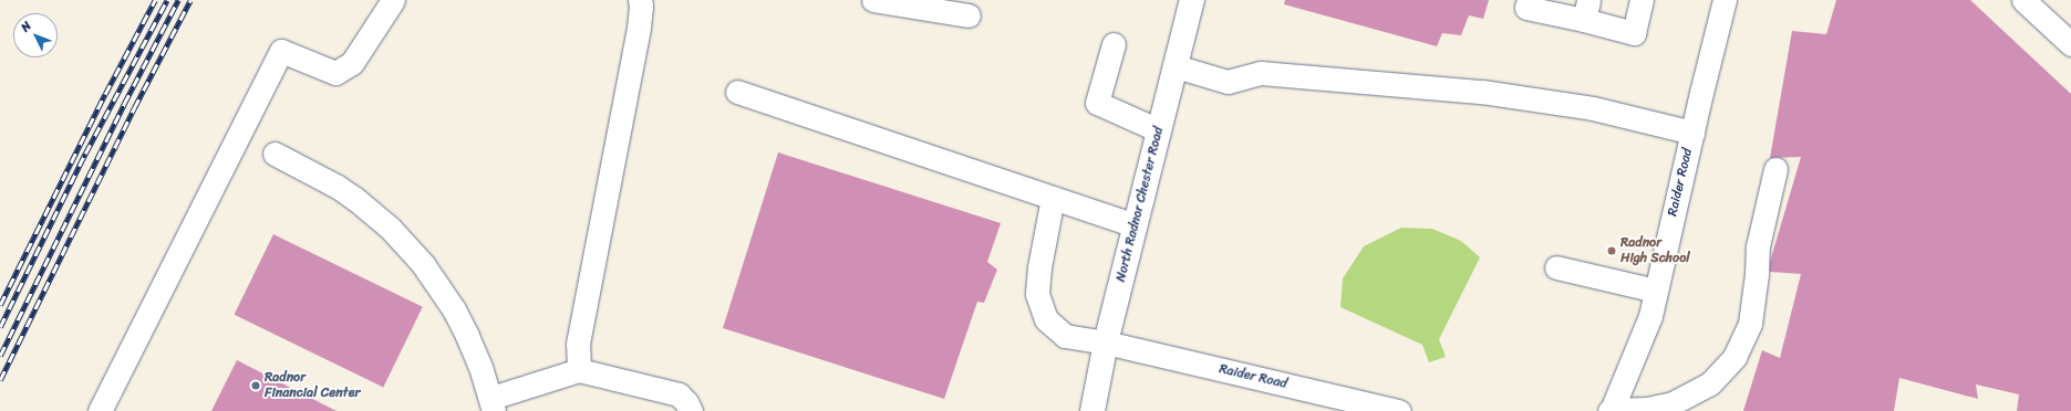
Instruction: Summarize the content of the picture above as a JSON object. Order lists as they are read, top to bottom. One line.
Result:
{"streets":{"main road":["North Radnor Chester Road"],"lane":["Raider Road"]},"crossings":[["Raider Road","North Radnor Chester Road"]],"places":["Radnor High School","Radnor Financial Center"],"north":"top left"}
